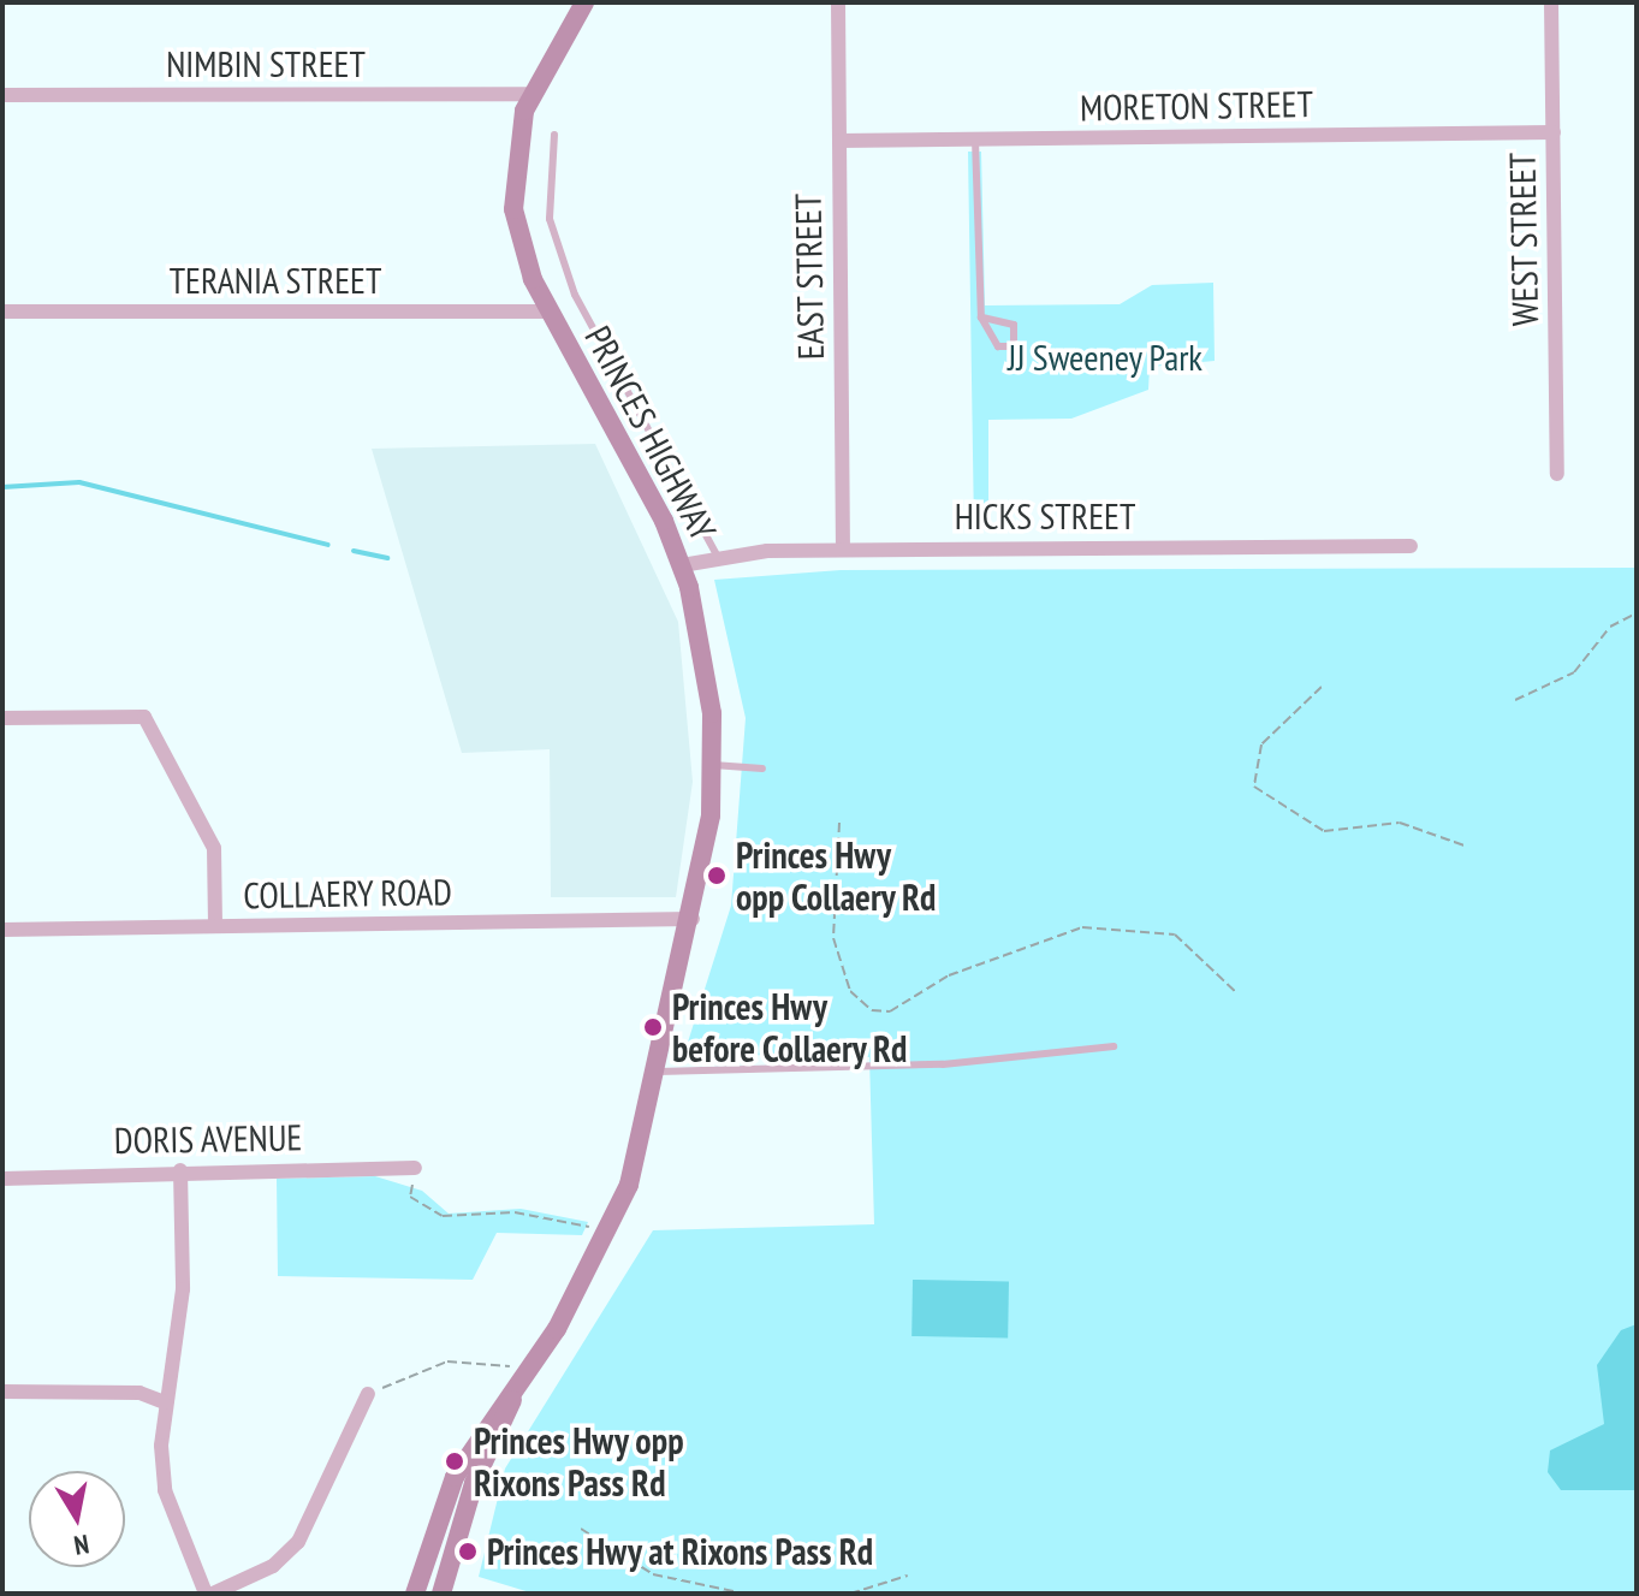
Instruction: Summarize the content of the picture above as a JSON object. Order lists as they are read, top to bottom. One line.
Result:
{"streets":{"main road":["PRINCES HIGHWAY"],"street":["NIMBIN STREET","MORETON STREET","WEST STREET","EAST STREET","TERANIA STREET","HICKS STREET","COLLAERY ROAD","DORIS AVENUE"]},"crossings":[["NIMBIN STREET","PRINCES HIGHWAY"],["MORETON STREET","WEST STREET"],["MORETON STREET","EAST STREET"],["EAST STREET","HICKS STREET"],["TERANIA STREET","PRINCES HIGHWAY"],["PRINCES HIGHWAY","HICKS STREET"],["PRINCES HIGHWAY","COLLAERY ROAD"]],"parks":["JJ Sweeney Park"],"places":["Princes Hwy opp Collaery Rd","Princes Hwy before Collaery Rd","Princes Hwy opp Rixons Pass Rd","Princes Hwy at Rixons Pass Rd"],"north":"bottom"}
